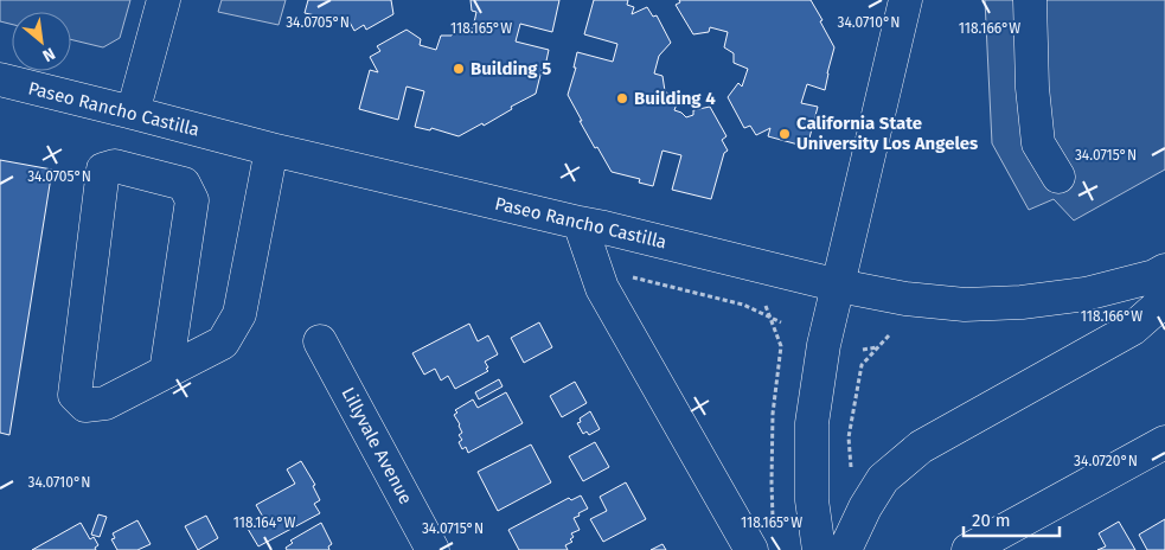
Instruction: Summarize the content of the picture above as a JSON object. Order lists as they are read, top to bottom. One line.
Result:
{"streets":{"street":["Paseo Rancho Castilla","Lillyvale Avenue"]},"places":["Building 5","Building 4","California State University Los Angeles"],"scale_bar":"20 m","north":"bottom right","coordinates":["34.0705°N","34.0710°N","118.165°W","118.166°W","34.0715°N","34.0720°N","118.164°W"]}
